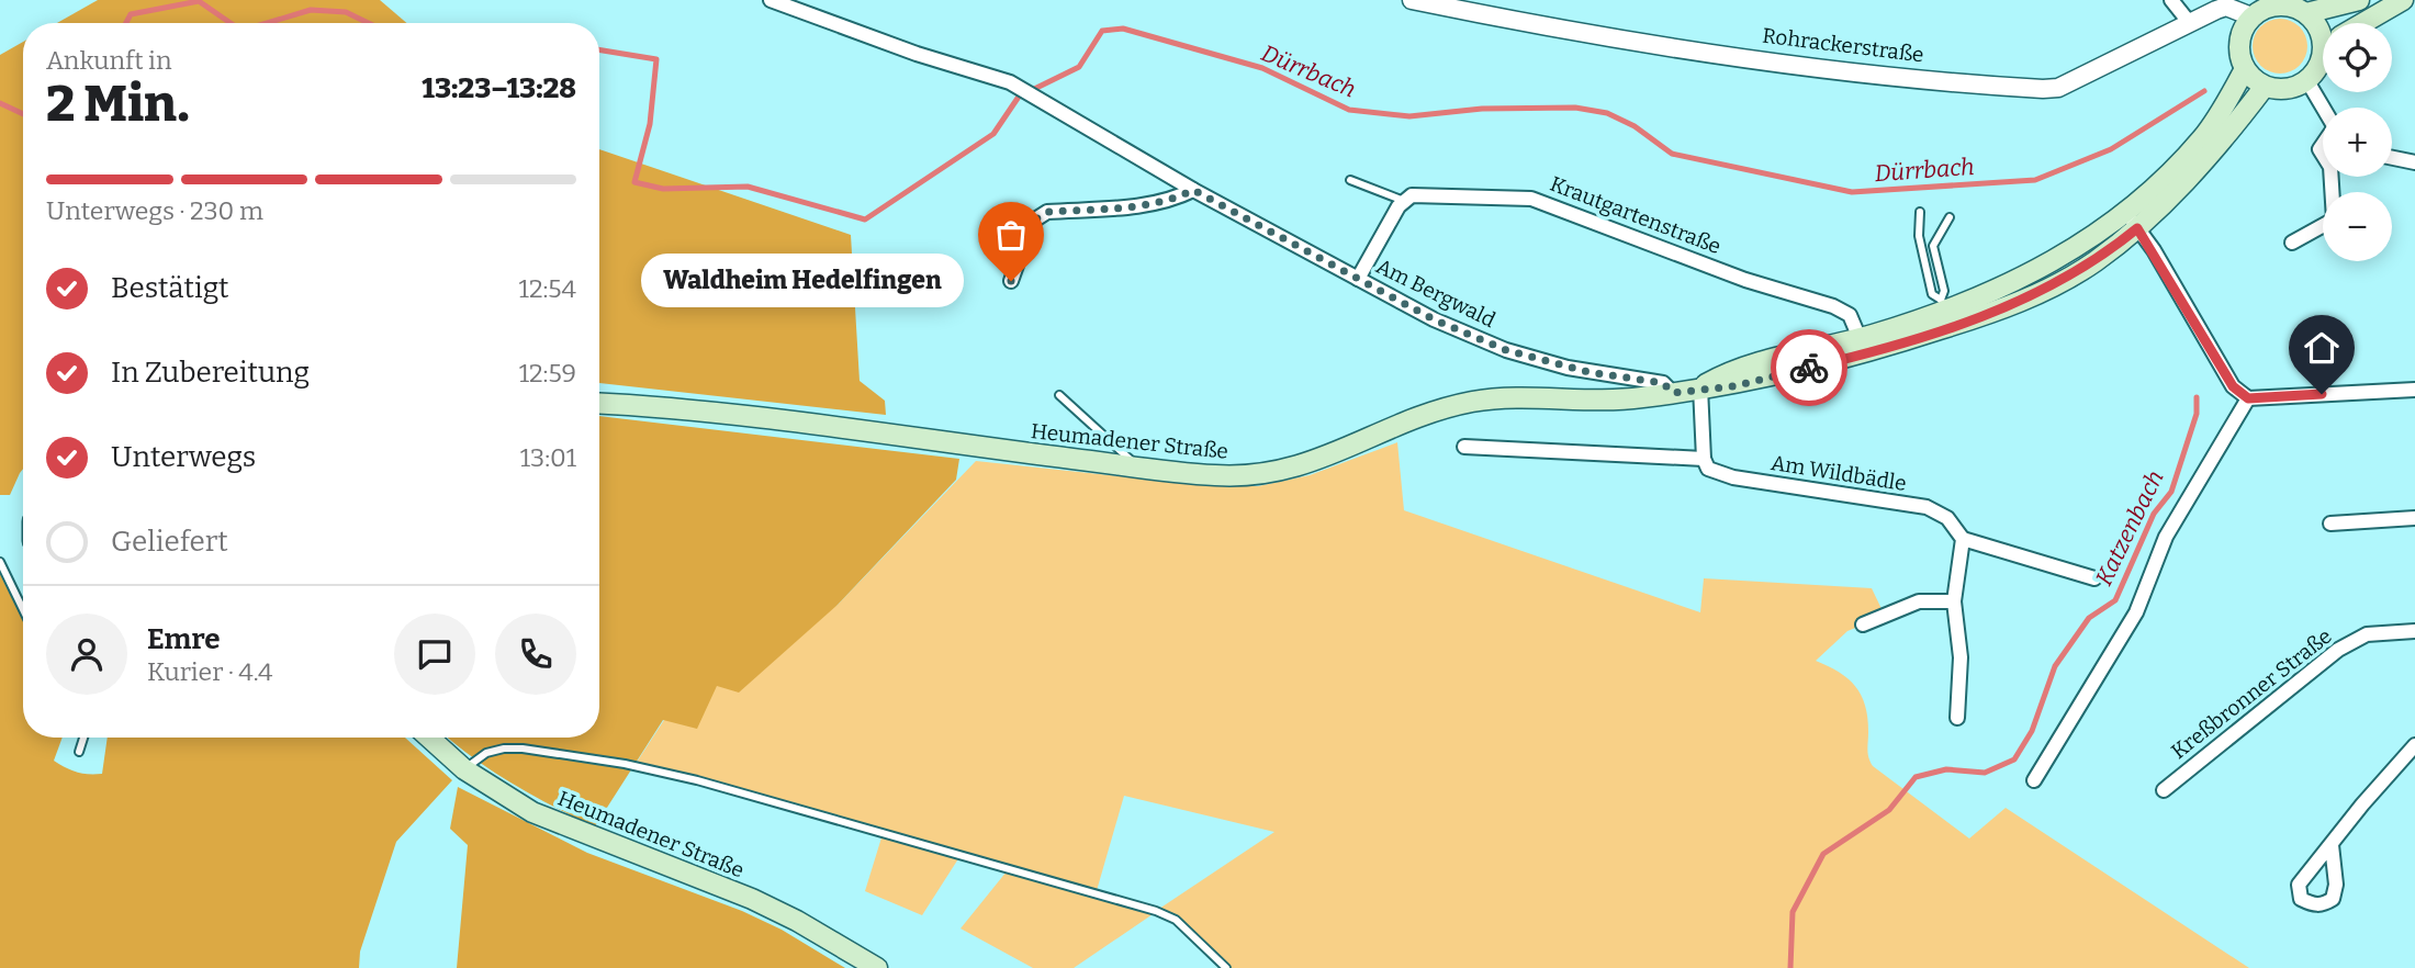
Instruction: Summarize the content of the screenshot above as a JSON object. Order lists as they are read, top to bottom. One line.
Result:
{"streets":{"main road":["Heumadener Straße"],"street":["Rohrackerstraße","Krautgartenstraße","Am Bergwald","Am Wildbädle","Kreßbronner Straße"]},"crossings":[["Krautgartenstraße","Heumadener Straße"],["Am Bergwald","Heumadener Straße"]],"water":["Dürrbach","Katzenbach"],"places":["Waldheim Hedelfingen"],"page":{"map_buttons":["+","−"],"heading":["2 Min.","Ankunft in","13:23–13:28"],"panel":["Emre","Kurier · 4.4"],"bar":"Unterwegs · 230 m","list":[["Bestätigt","12:54"],["In Zubereitung","12:59"],["Unterwegs","13:01"],"Geliefert"],"bubble":"Waldheim Hedelfingen"}}
